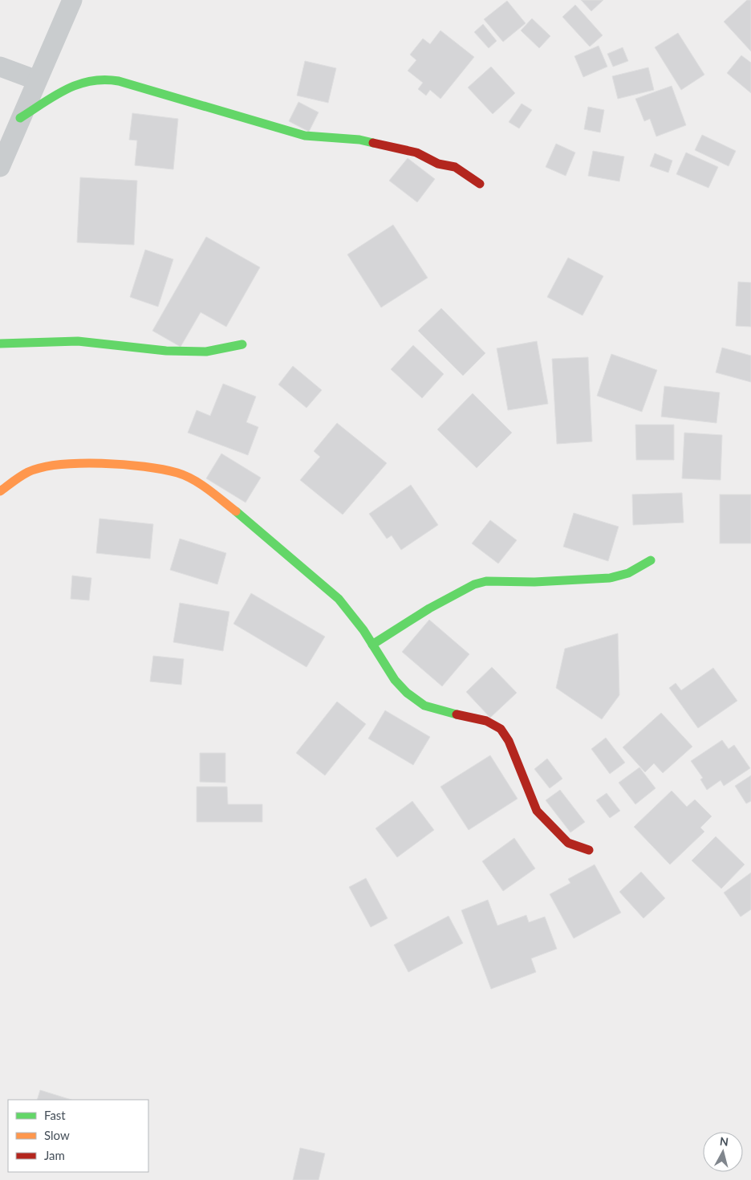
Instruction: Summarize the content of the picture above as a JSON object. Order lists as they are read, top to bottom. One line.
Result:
{"legend":["Fast","Slow","Jam"],"north":"top"}
